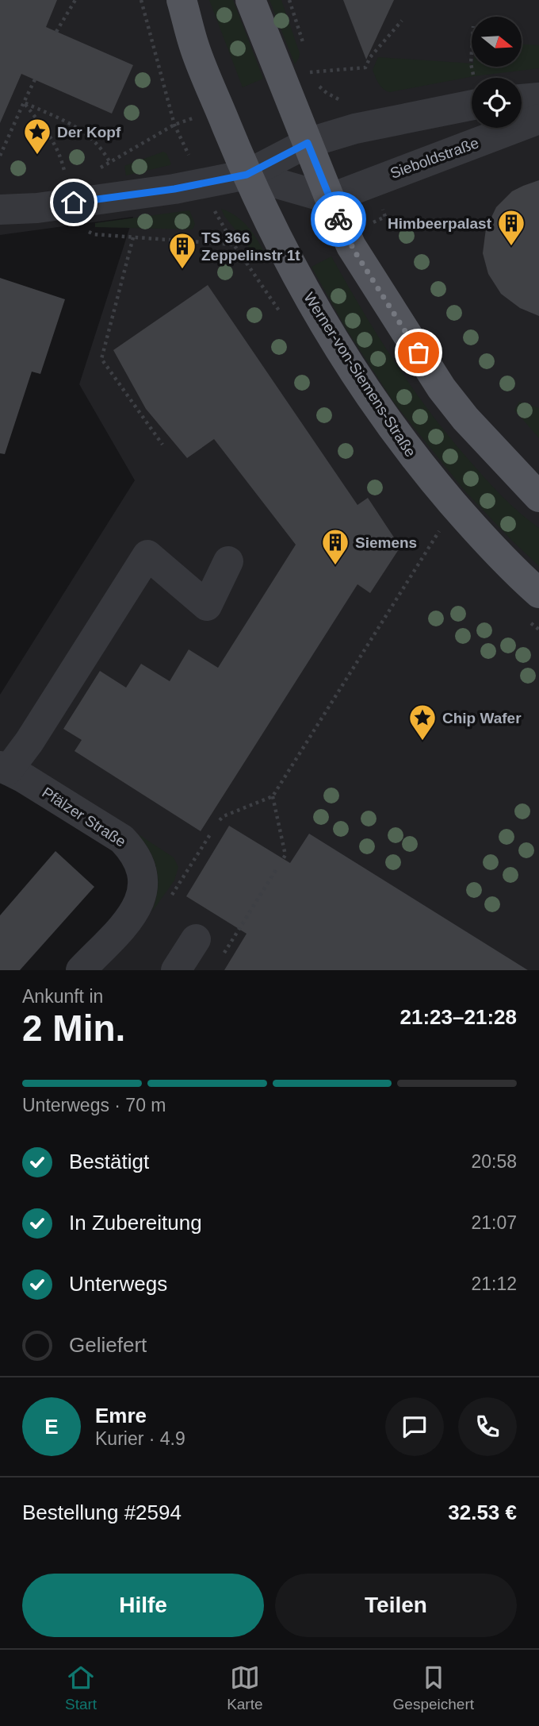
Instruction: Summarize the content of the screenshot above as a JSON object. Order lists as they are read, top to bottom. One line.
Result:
{"streets":{"main road":["Werner-von-Siemens-Straße"],"street":["Sieboldstraße","Pfälzer Straße"]},"places":{"place":["Der Kopf","Chip Wafer"],"building":["Himbeerpalast","TS 366 Zeppelinstr 1t","Siemens"]},"north":"right","page":{"heading":["2 Min.","Ankunft in","21:23–21:28"],"panel":["Emre","Kurier · 4.9","Bestellung #2594","32.53 €"],"bar":"Unterwegs · 70 m","list":[["Bestätigt","20:58"],["In Zubereitung","21:07"],["Unterwegs","21:12"],"Geliefert"],"round":"E","buttons":["Hilfe","Teilen"],"tabs":["Start","Karte","Gespeichert"]}}
